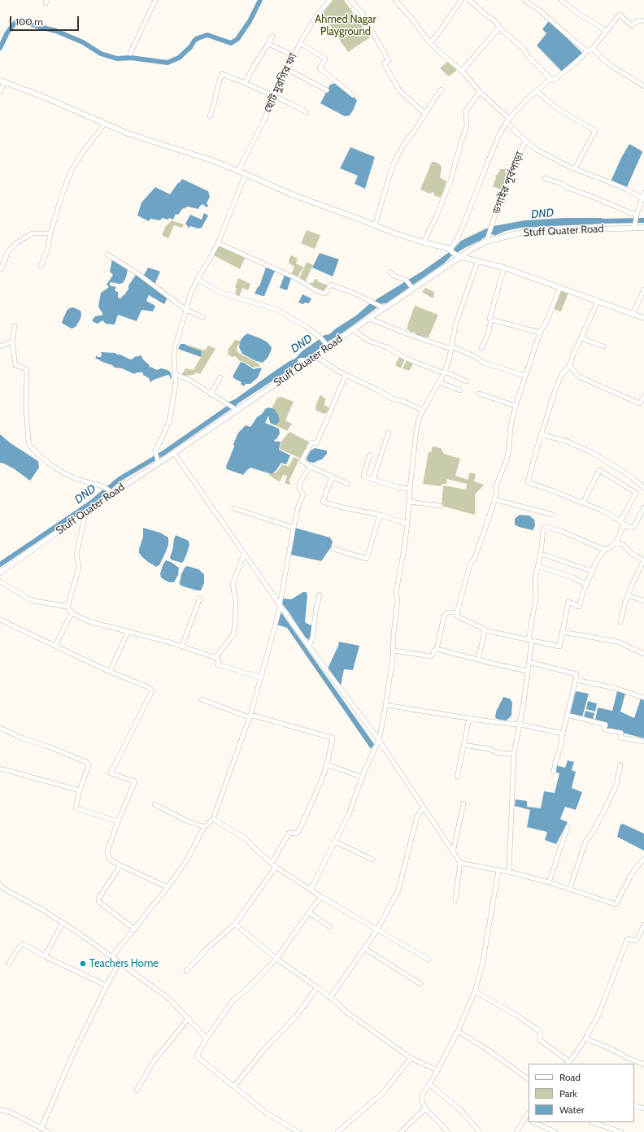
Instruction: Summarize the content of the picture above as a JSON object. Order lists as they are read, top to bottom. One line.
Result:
{"streets":{"street":["ছোট মুরগির ফা","ডগাইর পূর্বপাড়া","Stuff Quater Road"]},"crossings":[["ডগাইর পূর্বপাড়া","Stuff Quater Road"]],"water":["DND"],"parks":["Ahmed Nagar Playground"],"places":["Teachers Home"],"legend":["Road","Park","Water"],"scale_bar":"100 m"}
